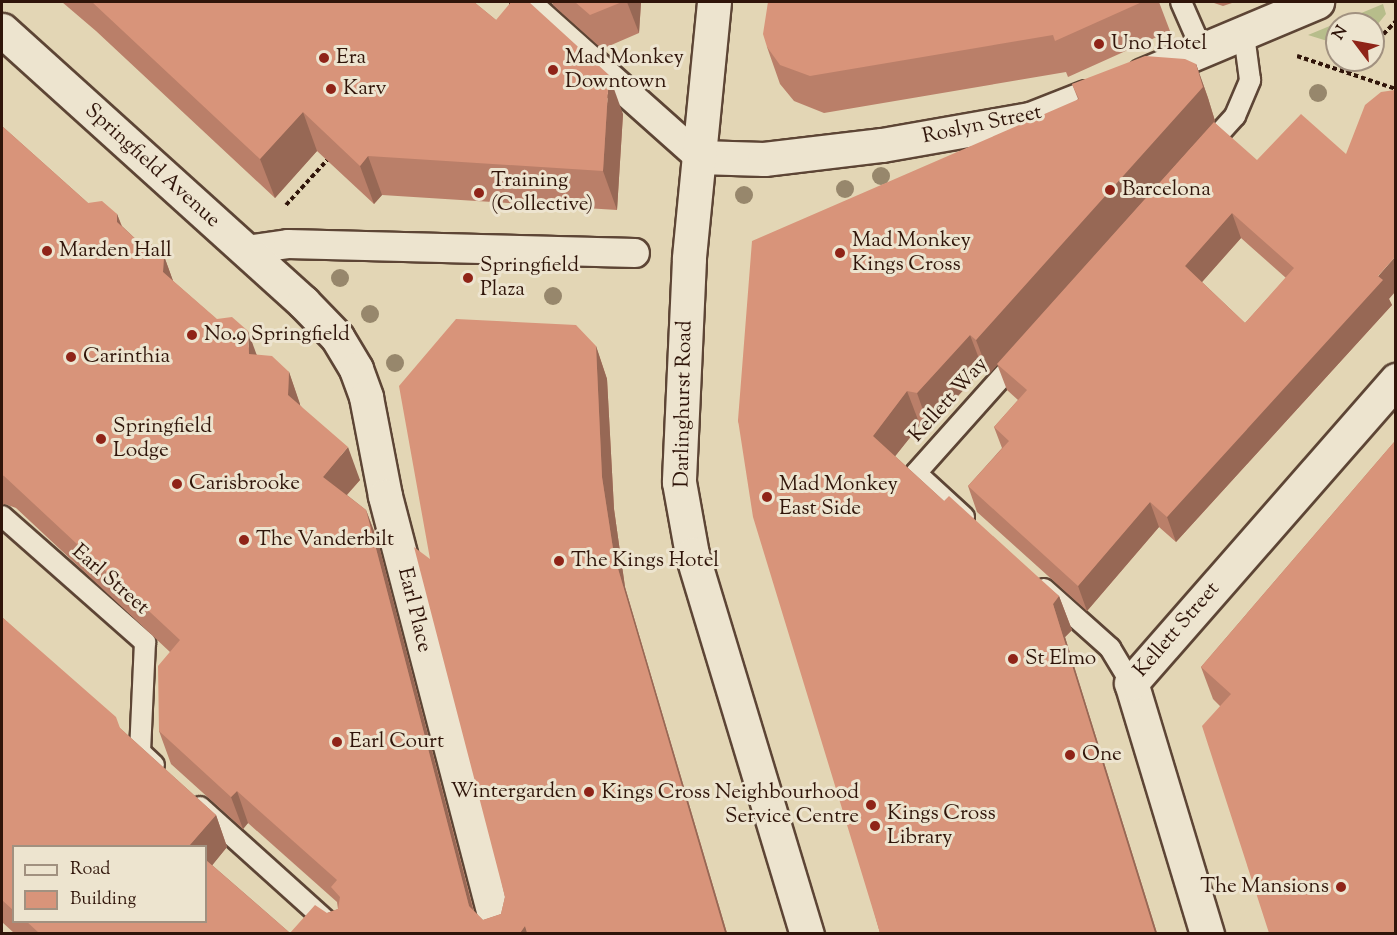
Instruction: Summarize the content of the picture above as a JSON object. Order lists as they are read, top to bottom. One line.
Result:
{"streets":{"street":["Roslyn Street","Springfield Avenue","Darlinghurst Road","Earl Place","Kellett Street"],"lane":["Kellett Way","Earl Street"]},"crossings":[["Roslyn Street","Darlinghurst Road"],["Springfield Avenue","Earl Place"]],"places":["Uno Hotel","Era","Mad Monkey Downtown","Karv","Barcelona","Training (Collective)","Marden Hall","Mad Monkey Kings Cross","Springfield Plaza","No.9 Springfield","Carinthia","Springfield Lodge","Carisbrooke","Mad Monkey East Side","The Vanderbilt","The Kings Hotel","St Elmo","Earl Court","One","Wintergarden","Kings Cross Neighbourhood Service Centre","Kings Cross Library","The Mansions"],"legend":["Road","Building"],"north":"top left"}
